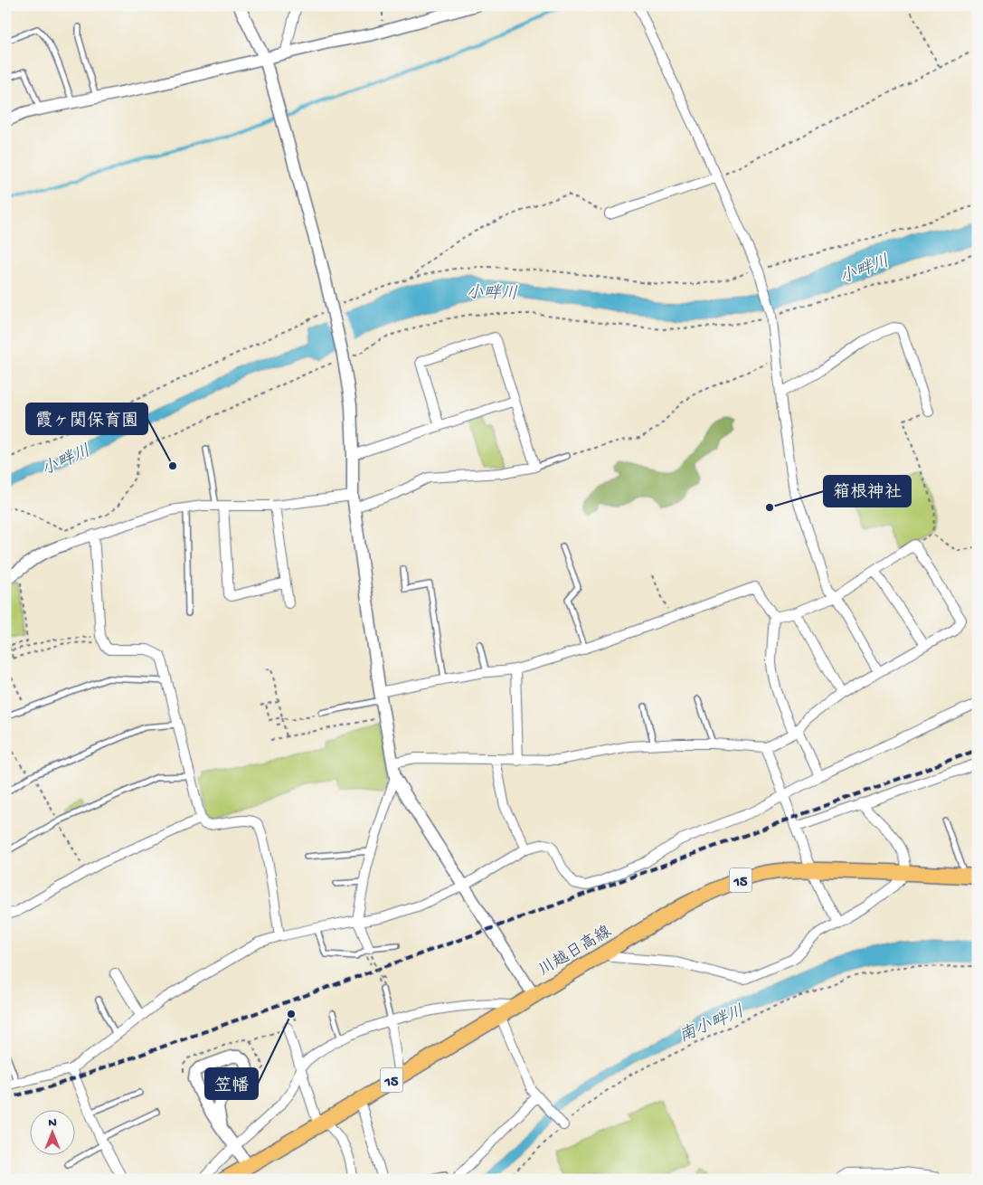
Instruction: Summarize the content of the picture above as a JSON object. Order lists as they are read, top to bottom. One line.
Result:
{"streets":{"main road":["15","川越日高線"]},"water":["小畔川","南小畔川"],"places":["霞ヶ関保育園","箱根神社","笠幡"],"north":"top"}
